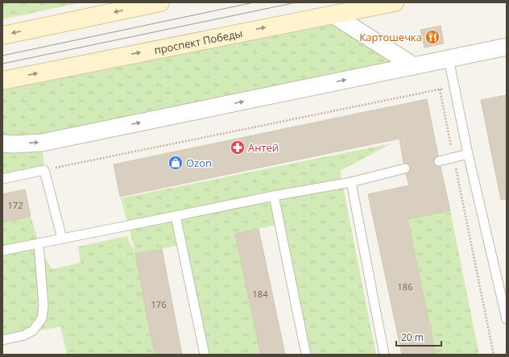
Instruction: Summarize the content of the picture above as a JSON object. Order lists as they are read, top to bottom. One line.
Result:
{"streets":{"main road":["проспект Победы"]},"places":{"restaurant":["Картошечка"],"pharmacy":["Антей"],"shop":["Ozon"]},"house_numbers":["172","186","184","176"],"scale_bar":"20 m"}
